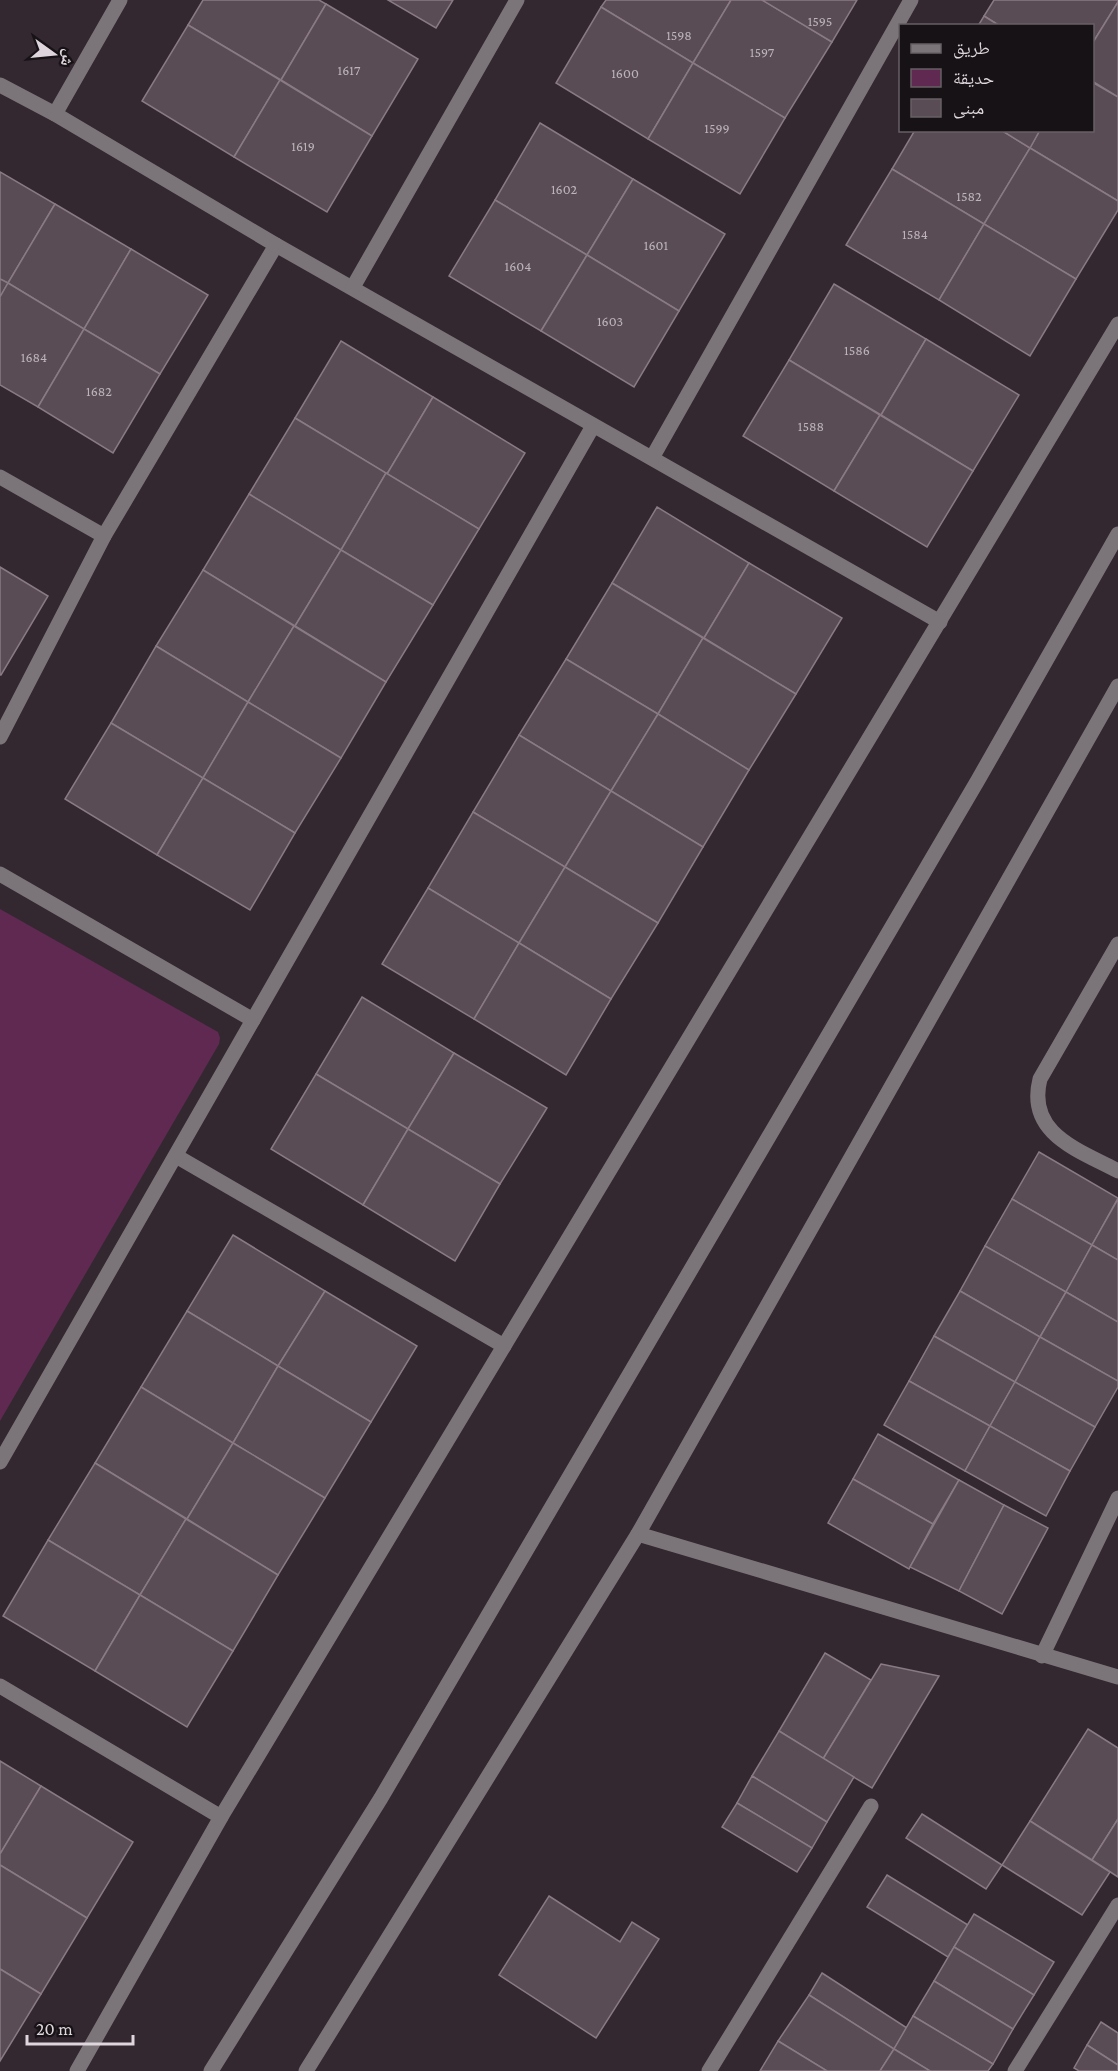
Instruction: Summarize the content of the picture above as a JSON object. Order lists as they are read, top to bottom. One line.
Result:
{"house_numbers":["1595","1598","1597","1617","1600","1599","1619","1602","1582","1584","1601","1604","1603","1586","1684","1682","1588"],"legend":["طريق","حديقة","مبنى"],"scale_bar":"20 m","north":"right"}
